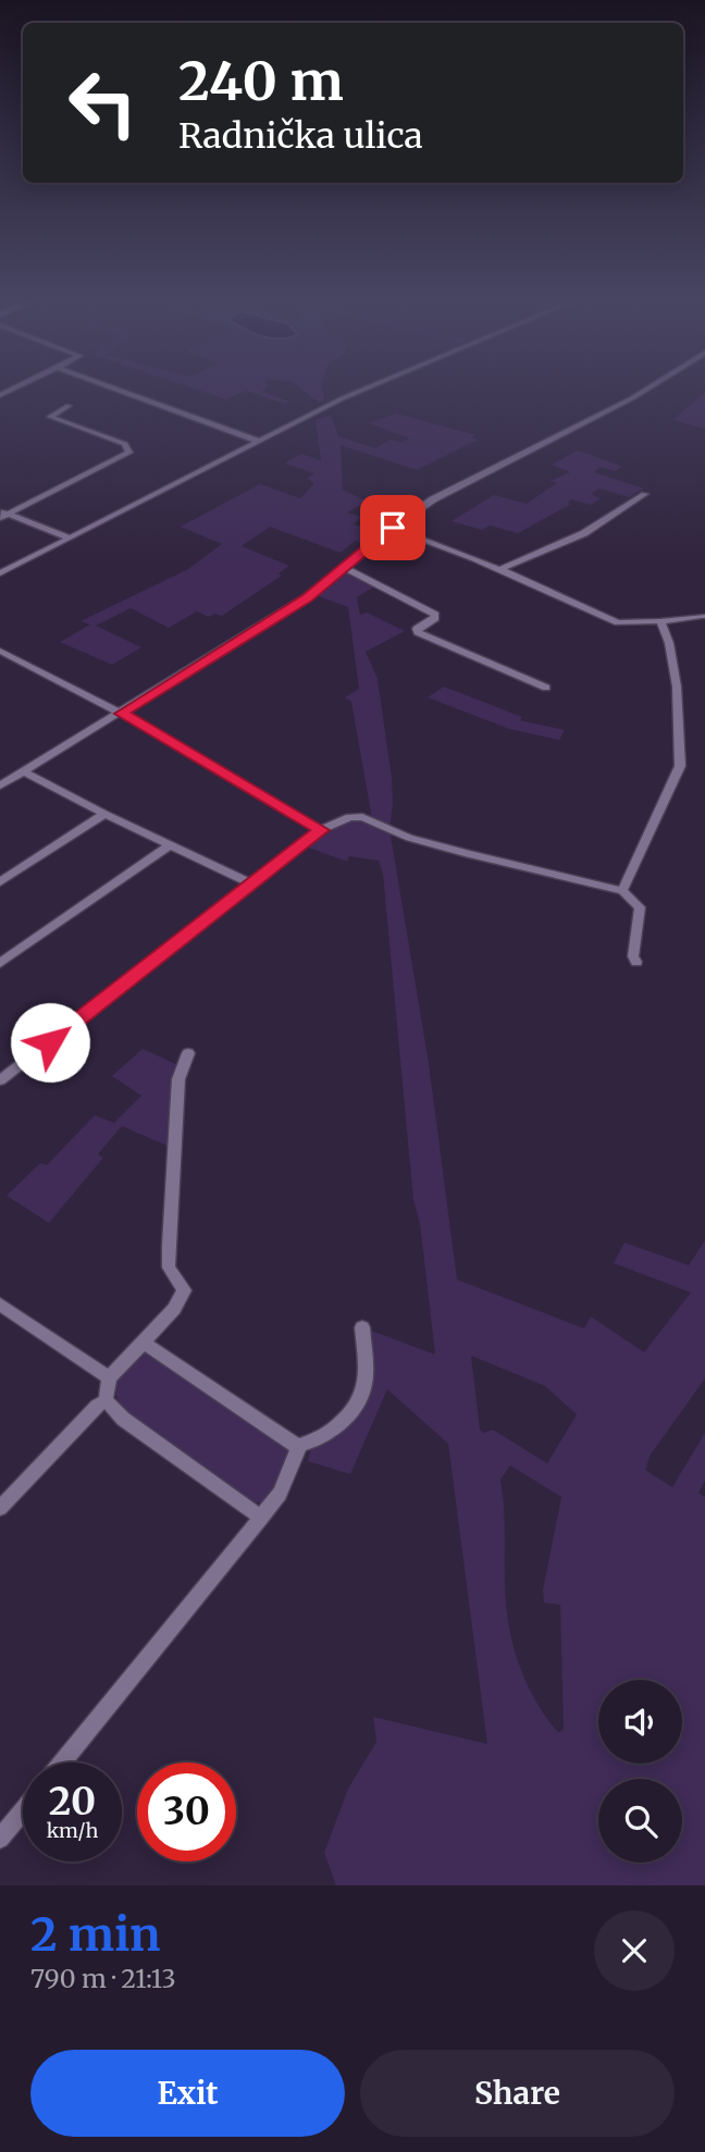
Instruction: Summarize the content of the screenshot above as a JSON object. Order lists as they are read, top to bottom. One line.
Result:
{"page":{"turn":["240 m","Radnička ulica"],"speed":"20 km/h","limit":"30","heading":["2 min","790 m · 21:13"],"buttons":["Exit","Share"]}}
